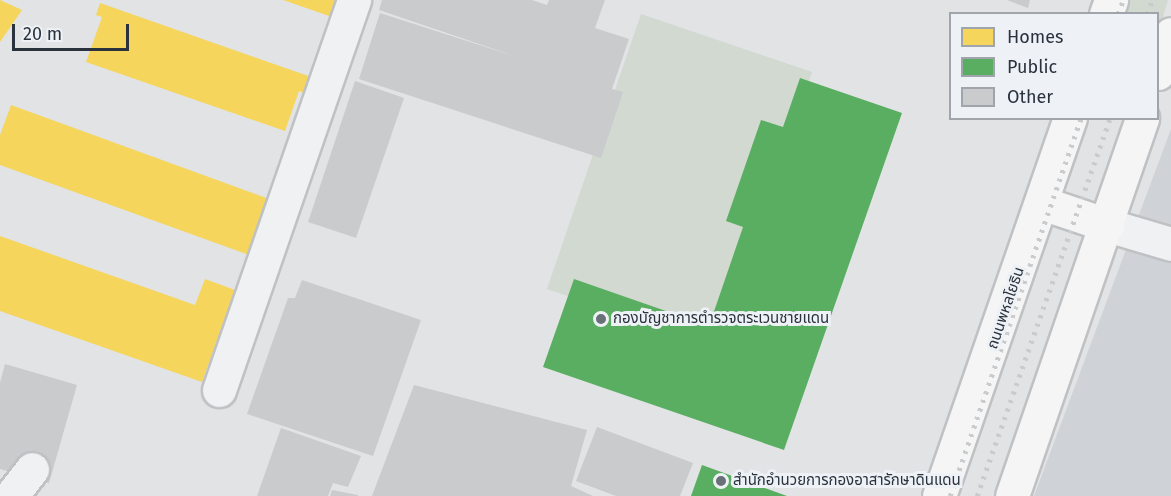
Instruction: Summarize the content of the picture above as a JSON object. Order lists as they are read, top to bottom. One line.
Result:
{"streets":{"main road":["ถนนพหลโยธิน"]},"places":["กองบัญชาการตำรวจตระเวนชายแดน","สำนักอำนวยการกองอาสารักษาดินแดน"],"legend":["Homes","Public","Other"],"scale_bar":"20 m"}
